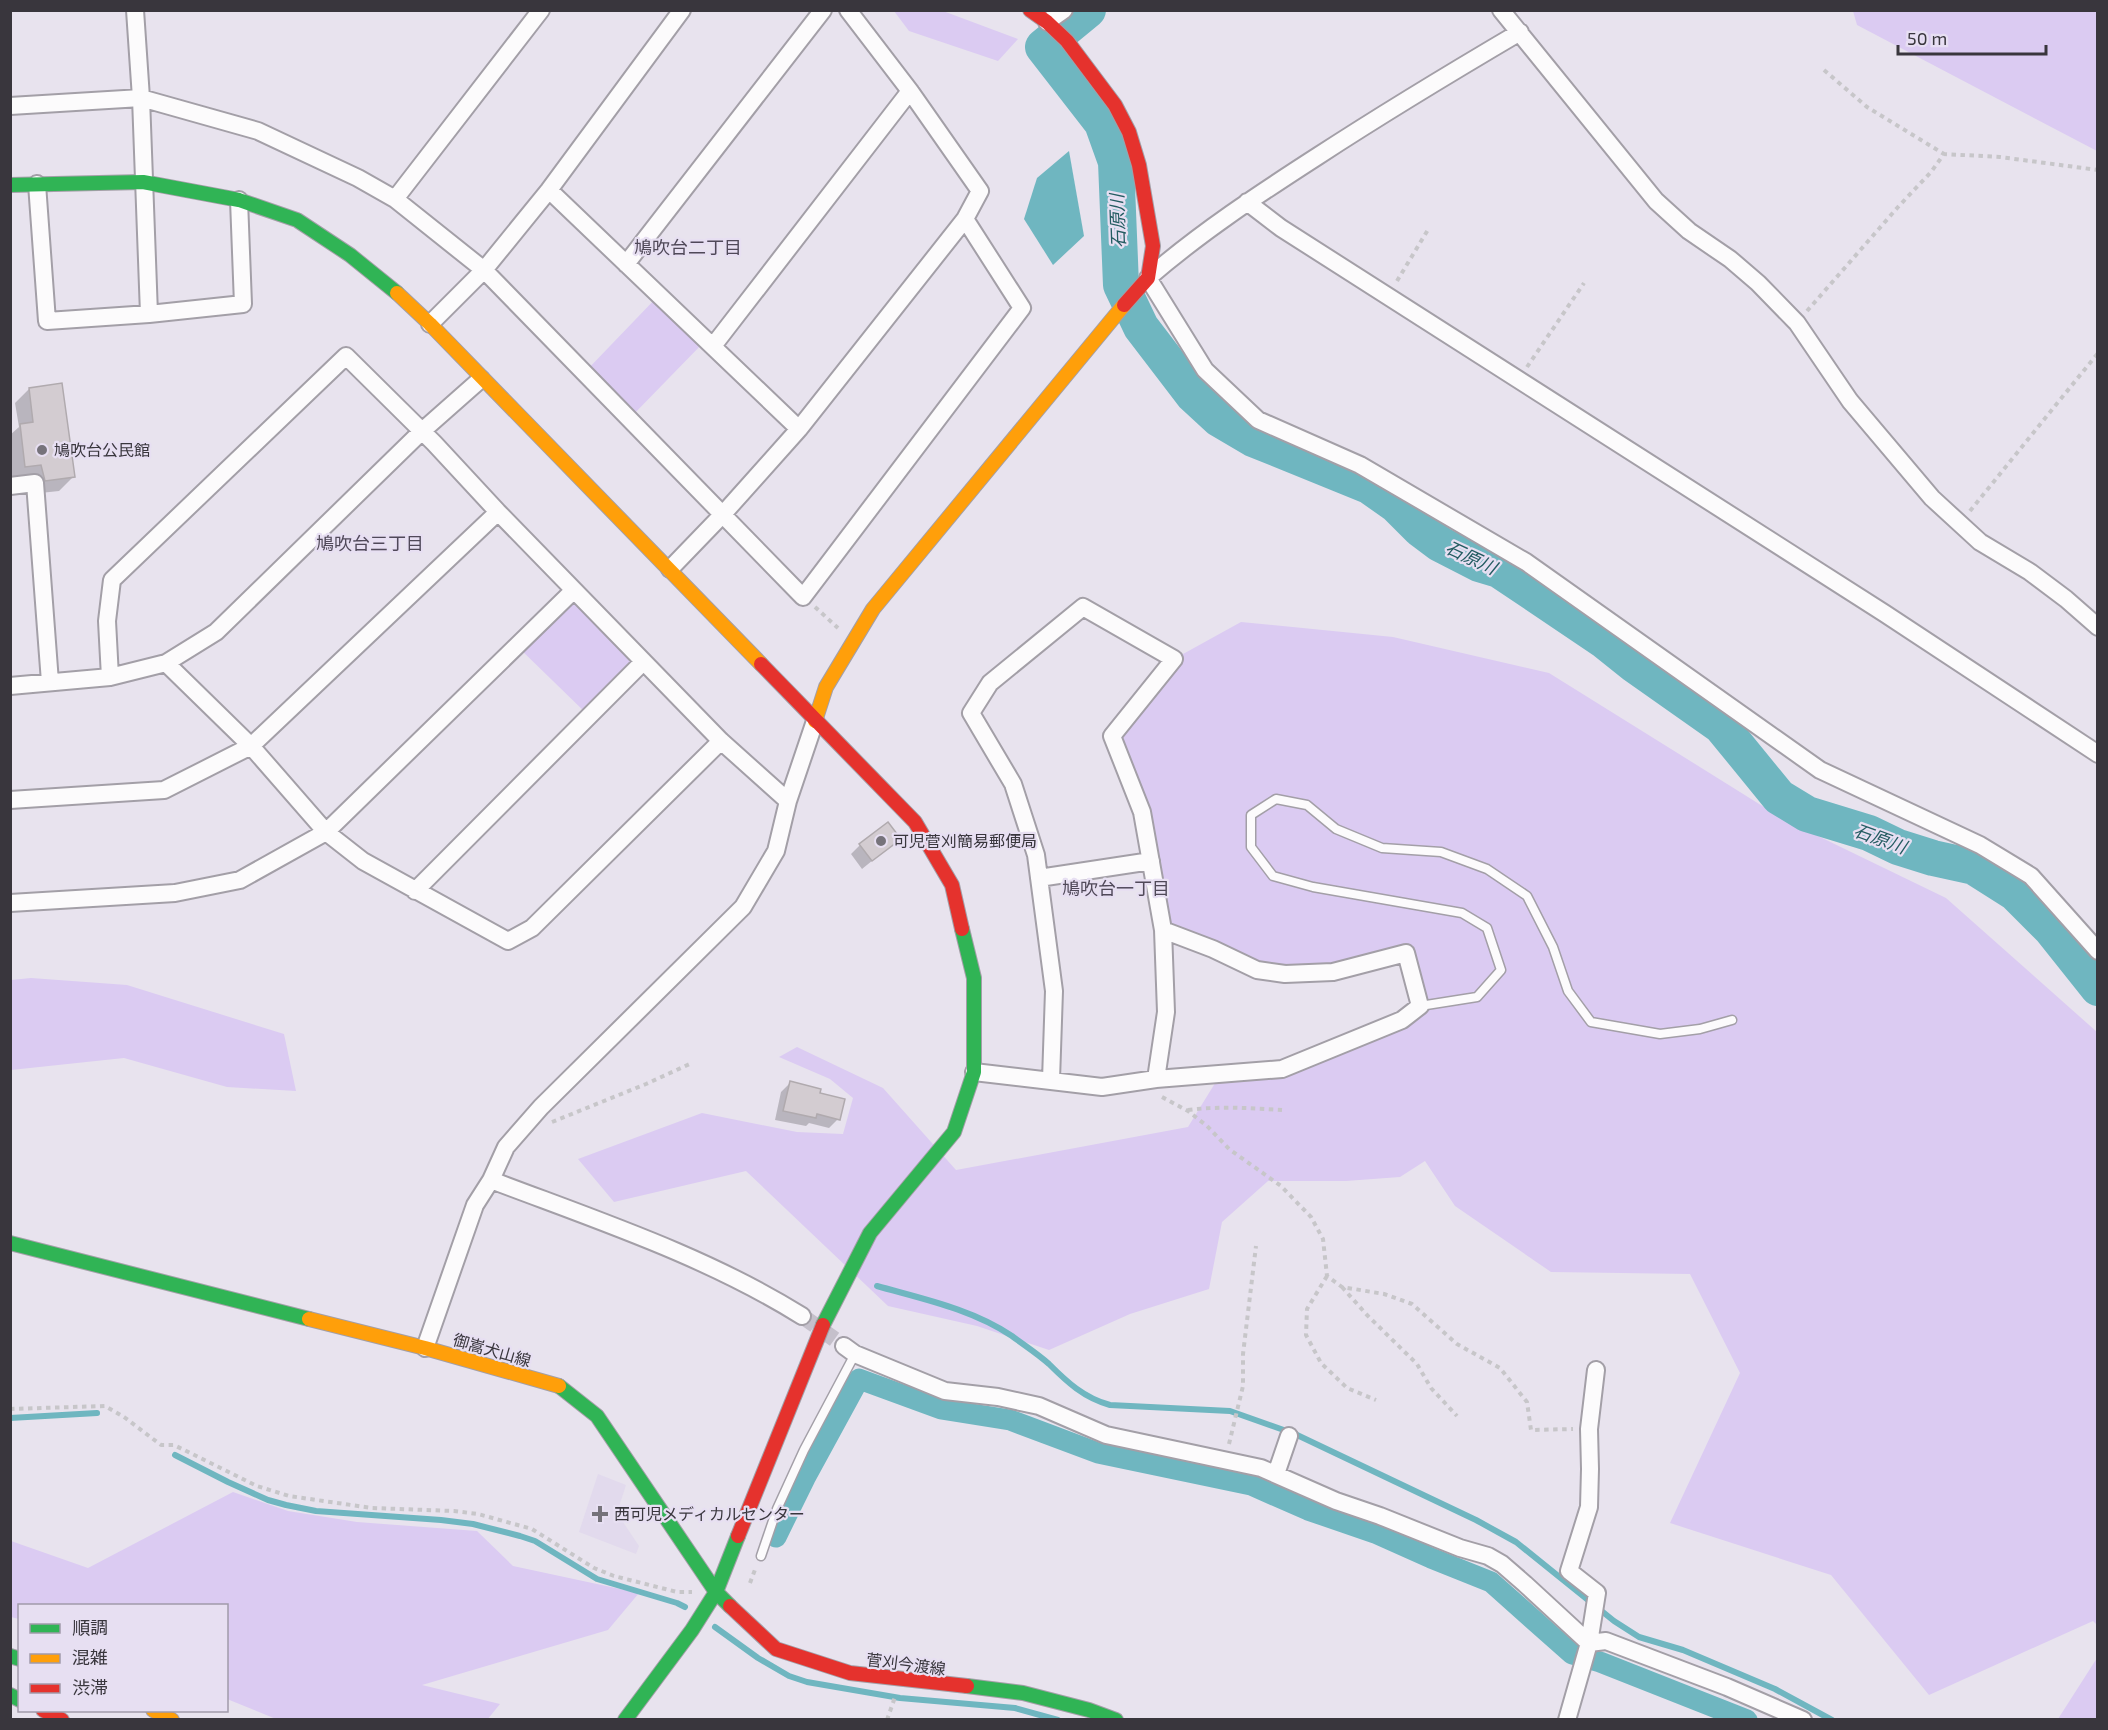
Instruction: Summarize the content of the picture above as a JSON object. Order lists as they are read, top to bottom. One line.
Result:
{"streets":{"main road":["御嵩犬山線","菅刈今渡線"]},"crossings":[["御嵩犬山線","菅刈今渡線"]],"districts":["鳩吹台二丁目","鳩吹台三丁目","鳩吹台一丁目"],"water":["石原川"],"places":{"other":["鳩吹台公民館","可児菅刈簡易郵便局"],"health":["西可児メディカルセンター"]},"legend":["順調","混雑","渋滞"],"scale_bar":"50 m"}
